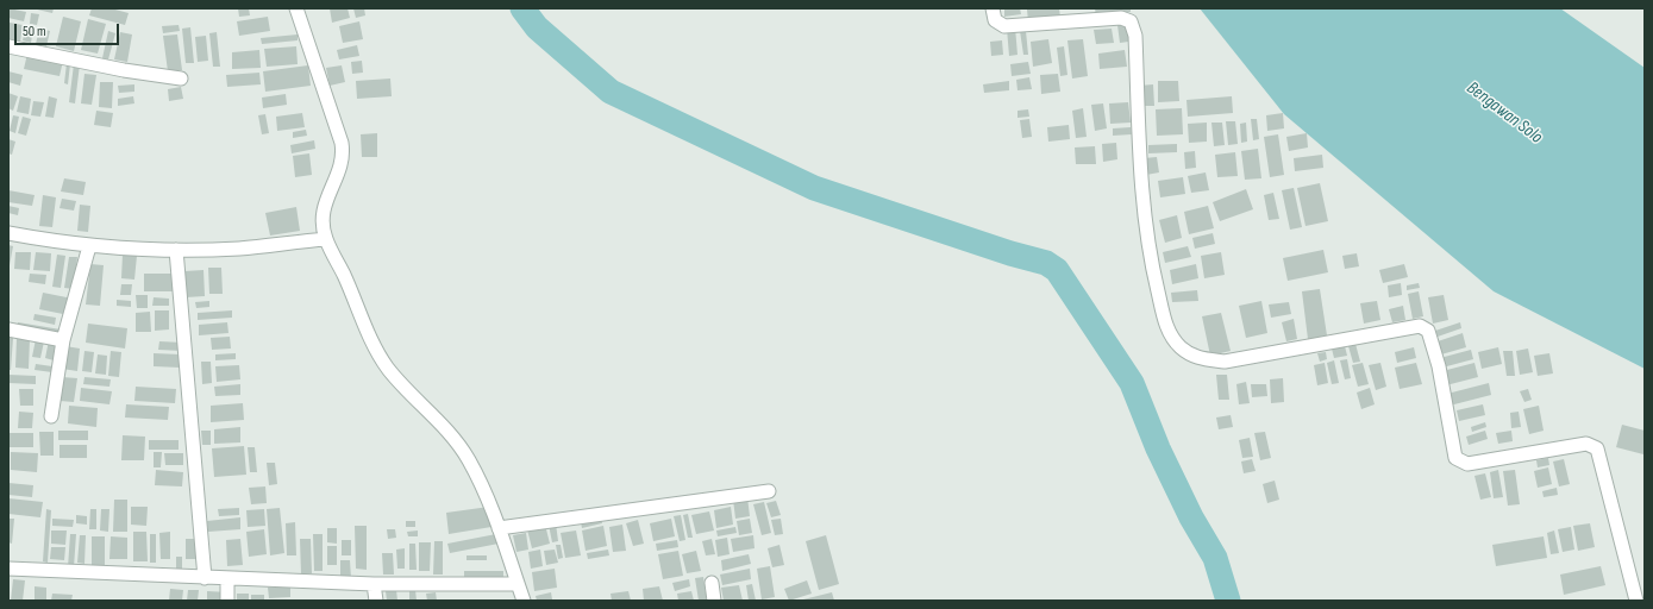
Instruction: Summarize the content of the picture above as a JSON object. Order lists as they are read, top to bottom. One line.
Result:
{"water":["Bengawan Solo"],"scale_bar":"50 m"}
